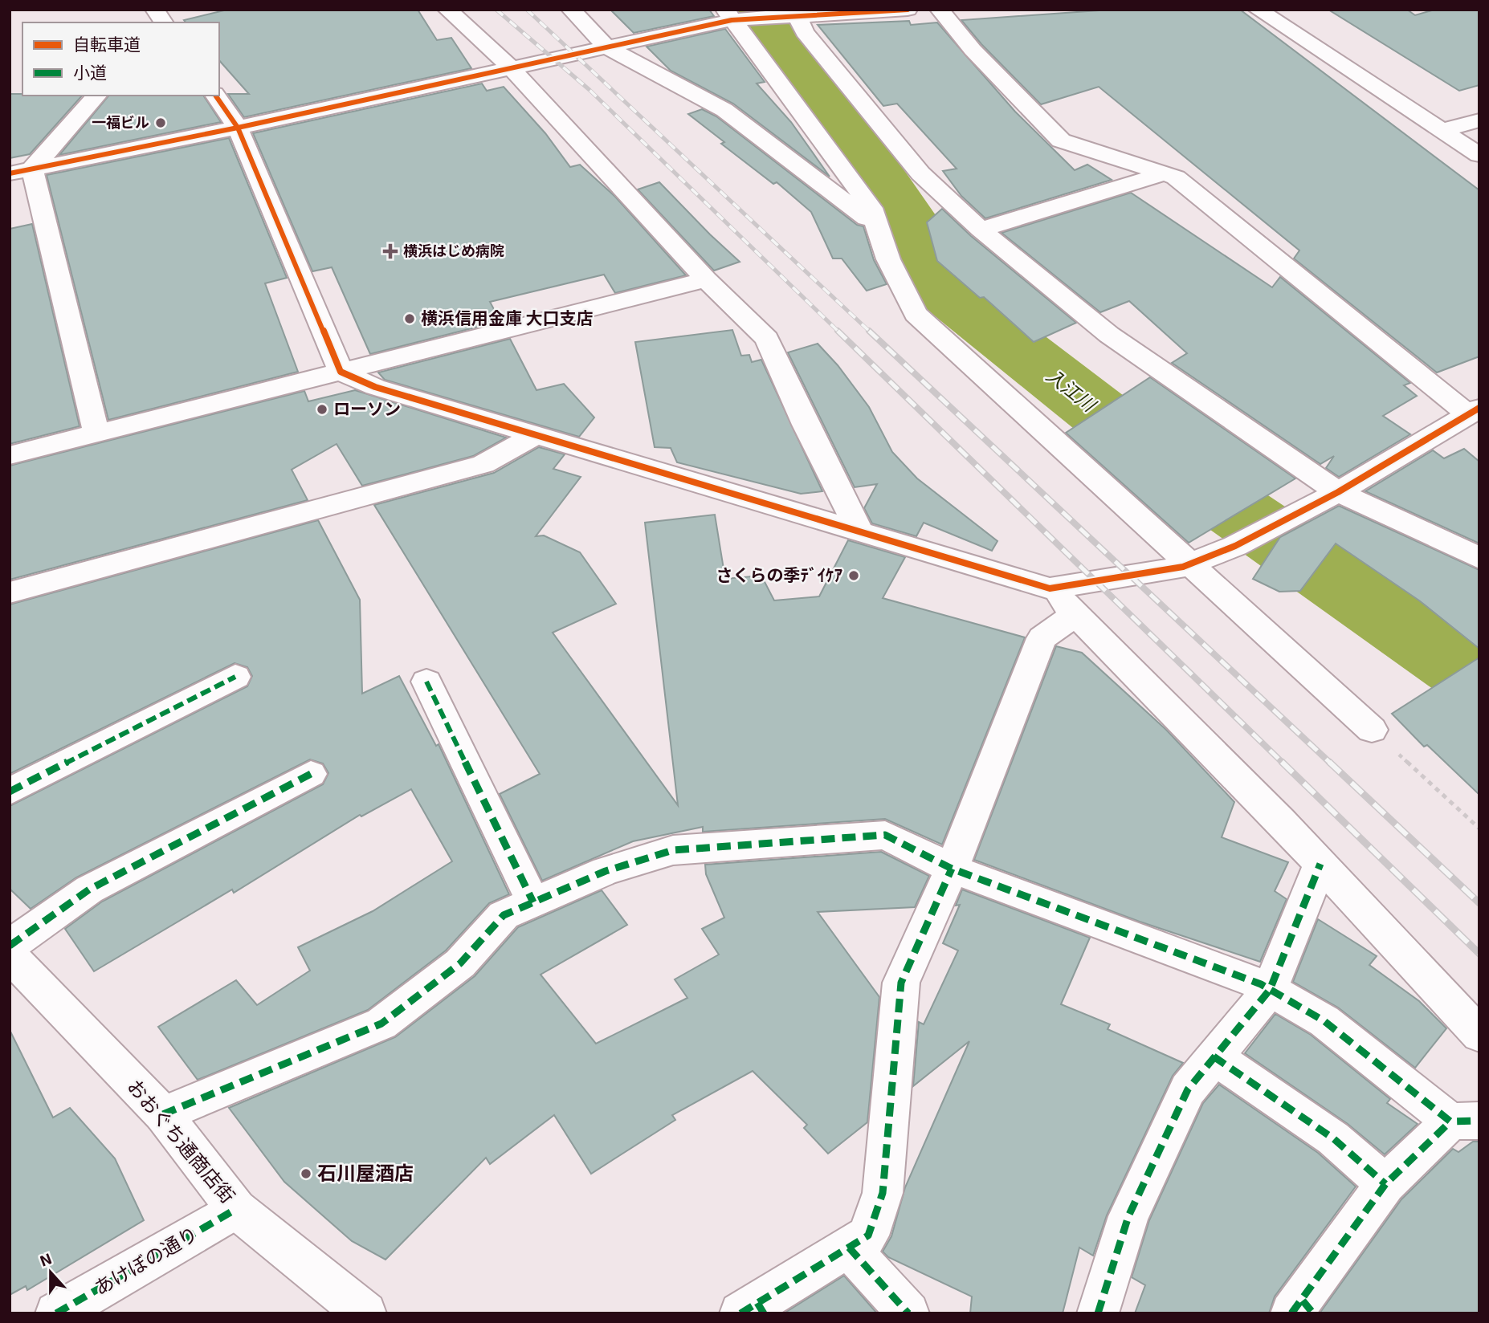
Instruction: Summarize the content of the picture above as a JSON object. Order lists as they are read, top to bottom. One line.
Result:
{"streets":{"street":["おおぐち通商店街","あけぼの通り"]},"crossings":[["おおぐち通商店街","あけぼの通り"]],"water":["入江川"],"places":{"other":["一福ビル","横浜信用金庫 大口支店","ローソン","さくらの季ﾃﾞｲｹｱ","石川屋酒店"],"health":["横浜はじめ病院"]},"legend":["自転車道","小道"],"north":"top"}
